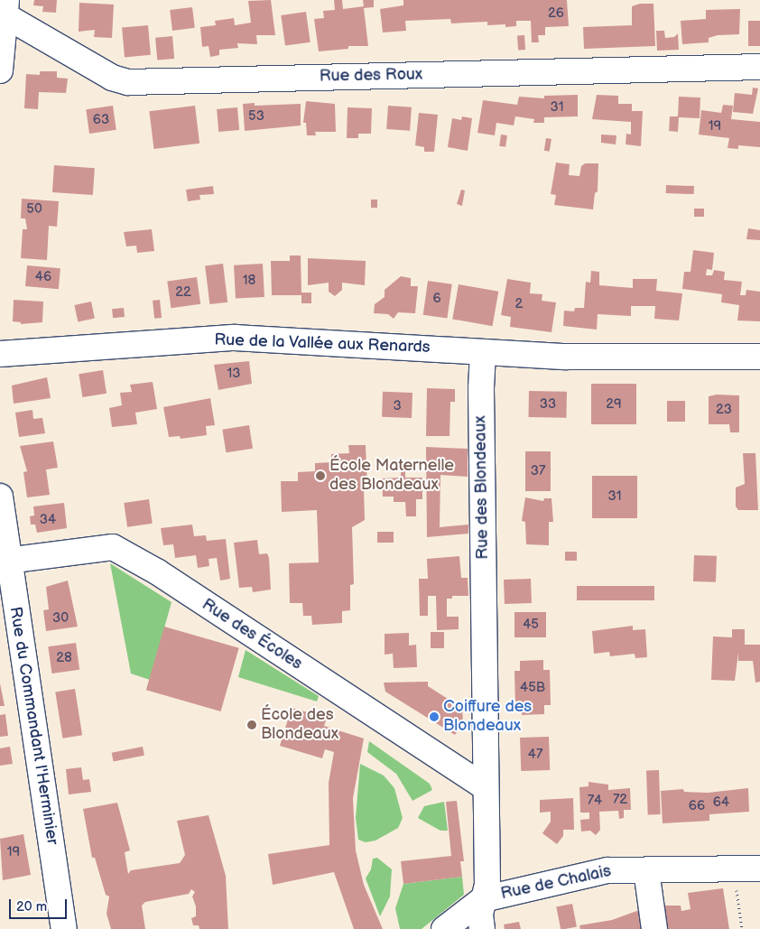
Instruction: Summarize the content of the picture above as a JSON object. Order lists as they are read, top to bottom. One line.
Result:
{"streets":{"street":["Rue des Roux","Rue de la Vallée aux Renards","Rue des Blondeaux","Rue des Écoles","Rue du Commandant l'Herminier","Rue de Chalais"]},"crossings":[["Rue de la Vallée aux Renards","Rue des Blondeaux"],["Rue des Blondeaux","Rue des Écoles"],["Rue des Blondeaux","Rue de Chalais"],["Rue des Écoles","Rue du Commandant l'Herminier"]],"places":["École Maternelle des Blondeaux","Coiffure des Blondeaux","École des Blondeaux"],"house_numbers":["26","31","53","63","19","50","46","18","22","6","2","13","33","29","3","23","37","31","34","30","45","28","45B","47","72","74","64","66","19"],"scale_bar":"20 m"}
